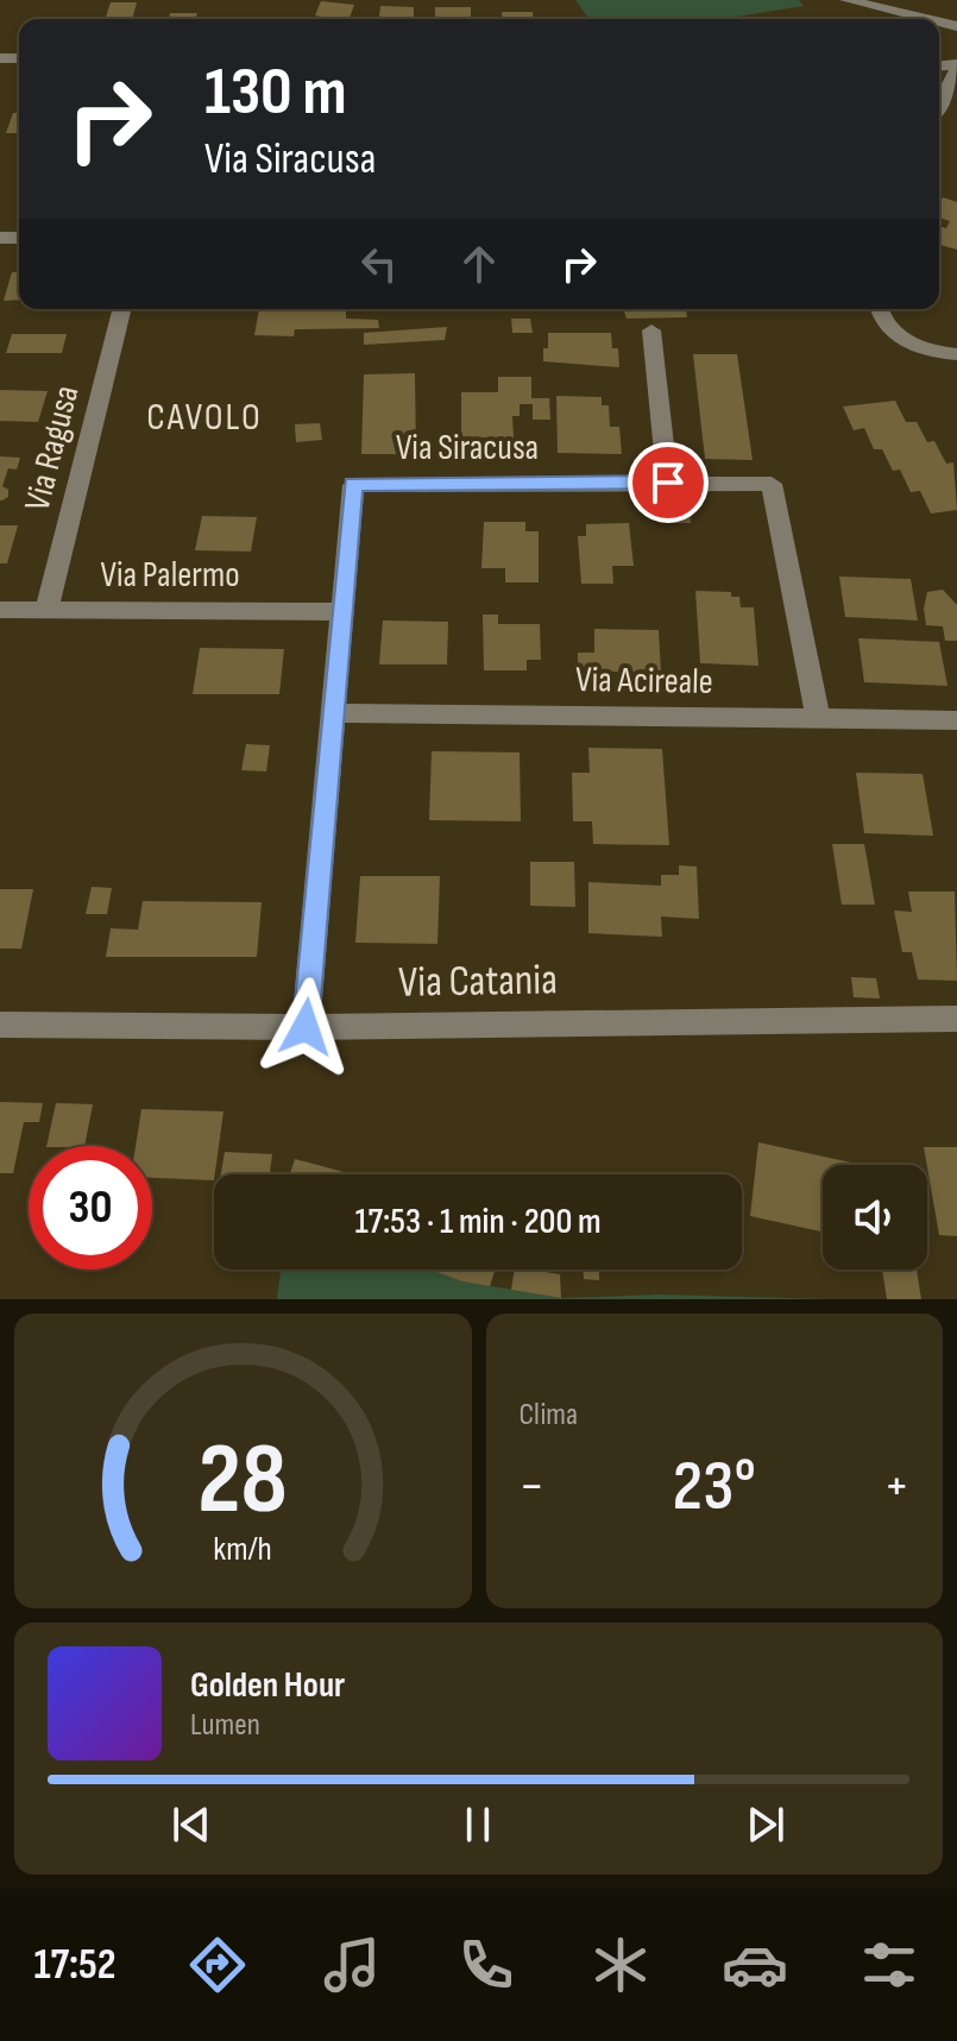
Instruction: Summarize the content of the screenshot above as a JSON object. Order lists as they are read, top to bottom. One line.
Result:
{"streets":{"street":["Via Ragusa","Via Siracusa","Via Palermo","Via Acireale","Via Catania"]},"crossings":[["Via Ragusa","Via Palermo"],["Via Siracusa","Via Palermo"],["Via Siracusa","Via Acireale"],["Via Siracusa","Via Catania"]],"districts":["CAVOLO"],"page":{"turn":["130 m","Via Siracusa"],"limit":"30","trip":"17:53 · 1 min · 200 m","tile":"Clima","heat":["−","23°","+"],"song":["Golden Hour","Lumen"],"tabs":"17:52","gauge":["28","km/h"]}}
